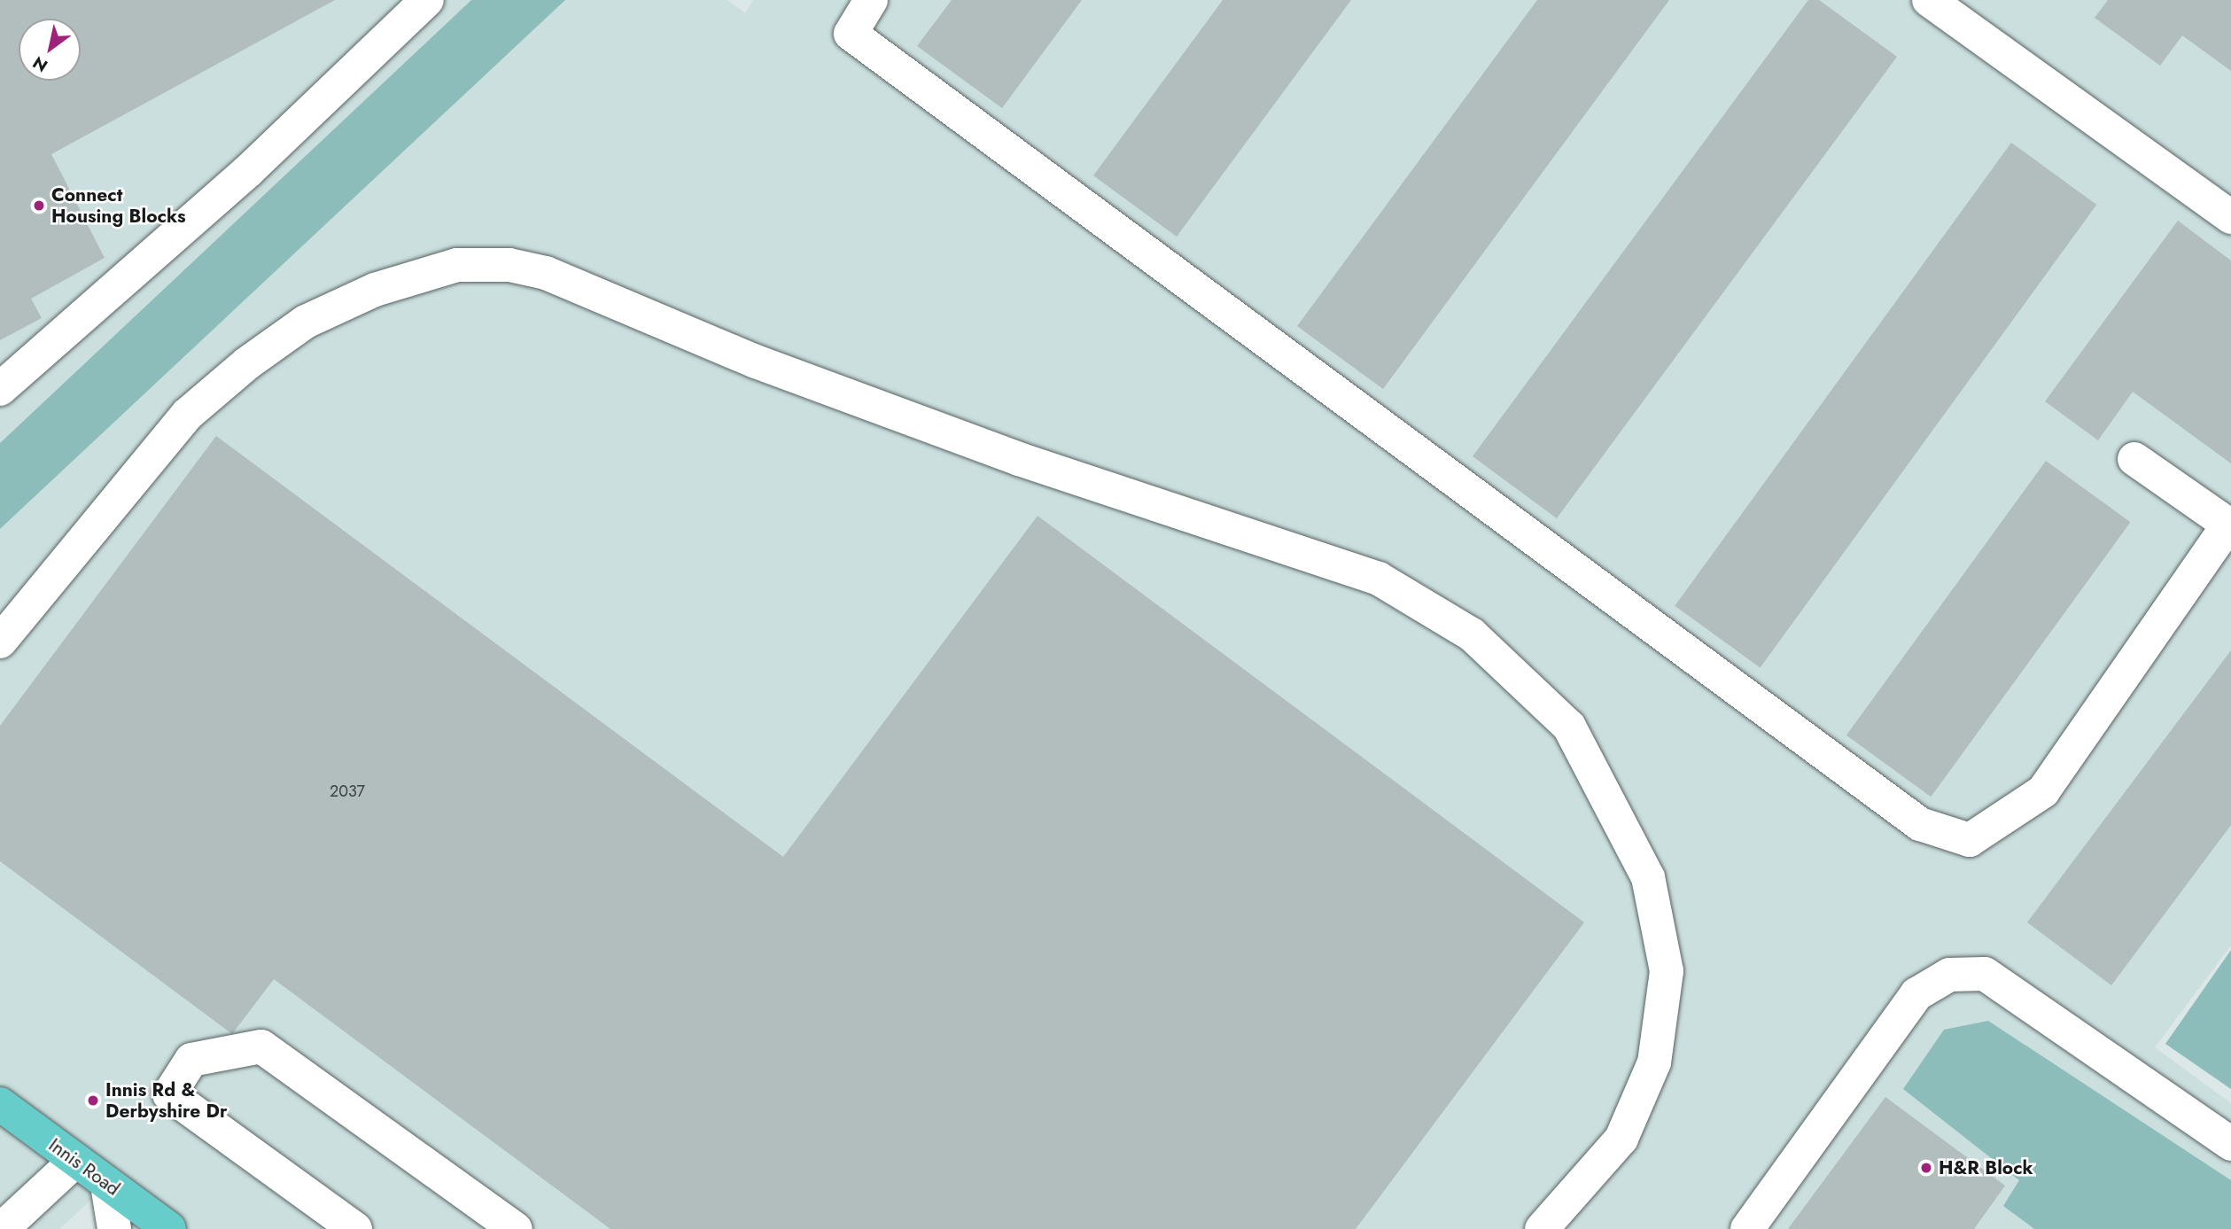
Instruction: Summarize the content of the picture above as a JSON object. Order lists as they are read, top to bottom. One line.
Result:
{"streets":{"main road":["Innis Road"]},"places":["Connect Housing Blocks","Innis Rd & Derbyshire Dr","H&R Block"],"house_numbers":["2037"],"north":"bottom left"}
